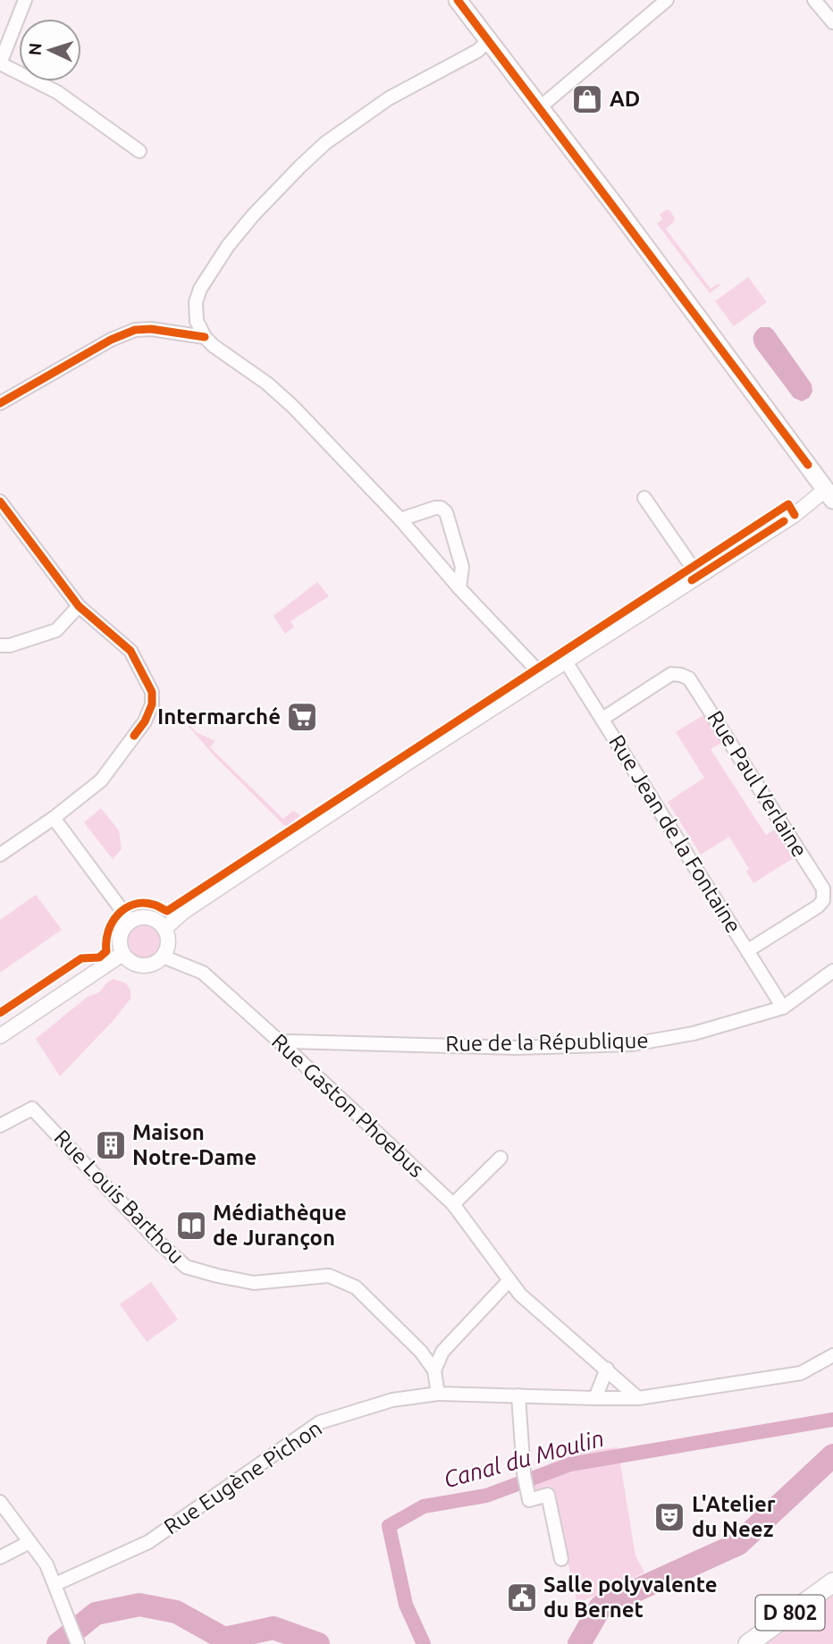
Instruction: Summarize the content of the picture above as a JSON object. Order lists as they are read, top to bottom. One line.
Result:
{"streets":{"main road":["D 802"],"street":["Rue Paul Verlaine","Rue Jean de la Fontaine","Rue de la République","Rue Gaston Phoebus","Rue Louis Barthou","Rue Eugène Pichon"]},"crossings":[["Rue Paul Verlaine","Rue Jean de la Fontaine"],["Rue Jean de la Fontaine","Rue de la République"],["Rue de la République","Rue Gaston Phoebus"],["Rue Gaston Phoebus","Rue Eugène Pichon"]],"water":["Canal du Moulin"],"places":{"shop":["AD"],"supermarket":["Intermarché"],"building":["Maison Notre-Dame"],"library":["Médiathèque de Jurançon"],"theatre":["L'Atelier du Neez"],"public building":["Salle polyvalente du Bernet"]},"north":"left"}
